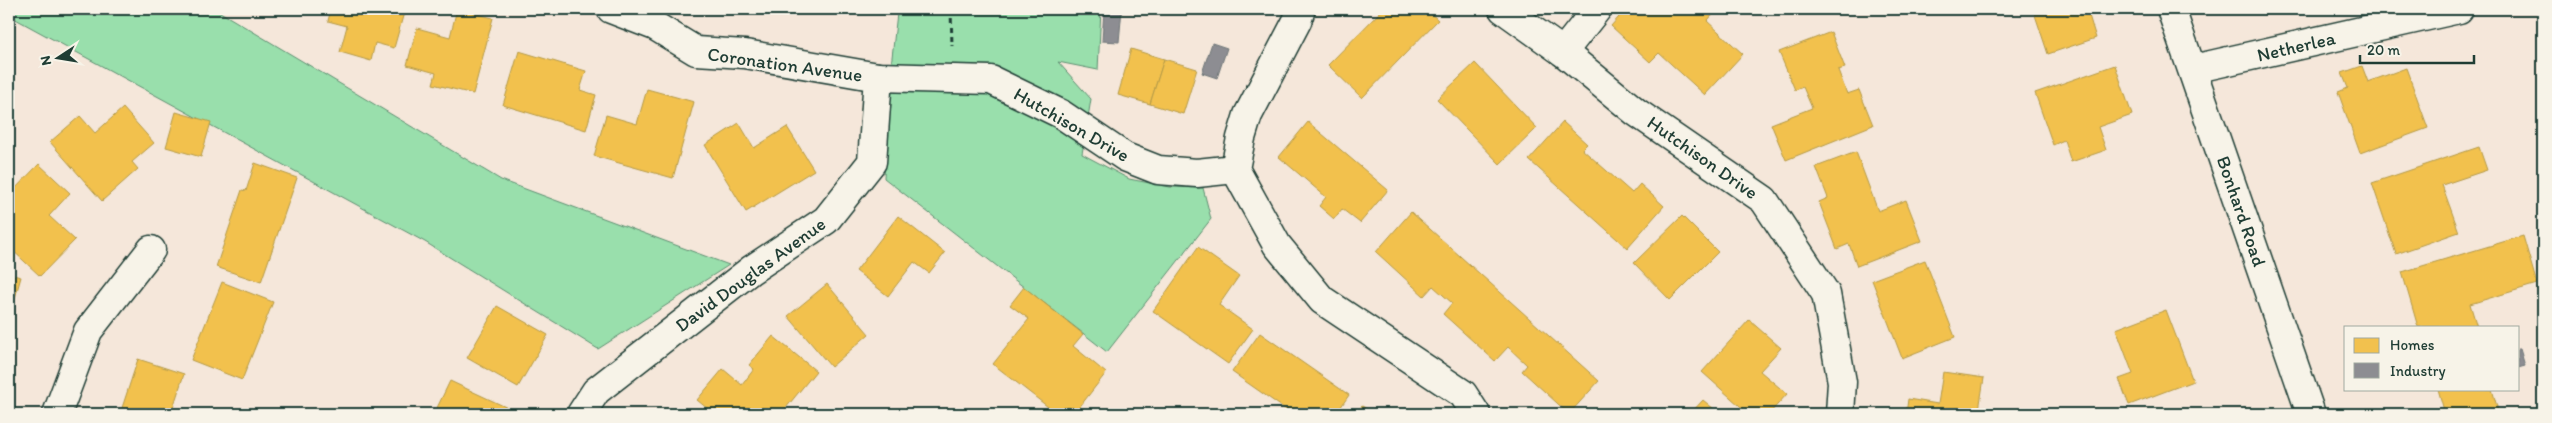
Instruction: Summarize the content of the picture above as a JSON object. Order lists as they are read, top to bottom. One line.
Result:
{"streets":{"street":["Netherlea","Coronation Avenue","Hutchison Drive","Bonhard Road","David Douglas Avenue"]},"crossings":[["Netherlea","Bonhard Road"],["Coronation Avenue","Hutchison Drive"],["Coronation Avenue","David Douglas Avenue"],["Hutchison Drive","David Douglas Avenue"]],"legend":["Homes","Industry"],"scale_bar":"20 m","north":"left"}
